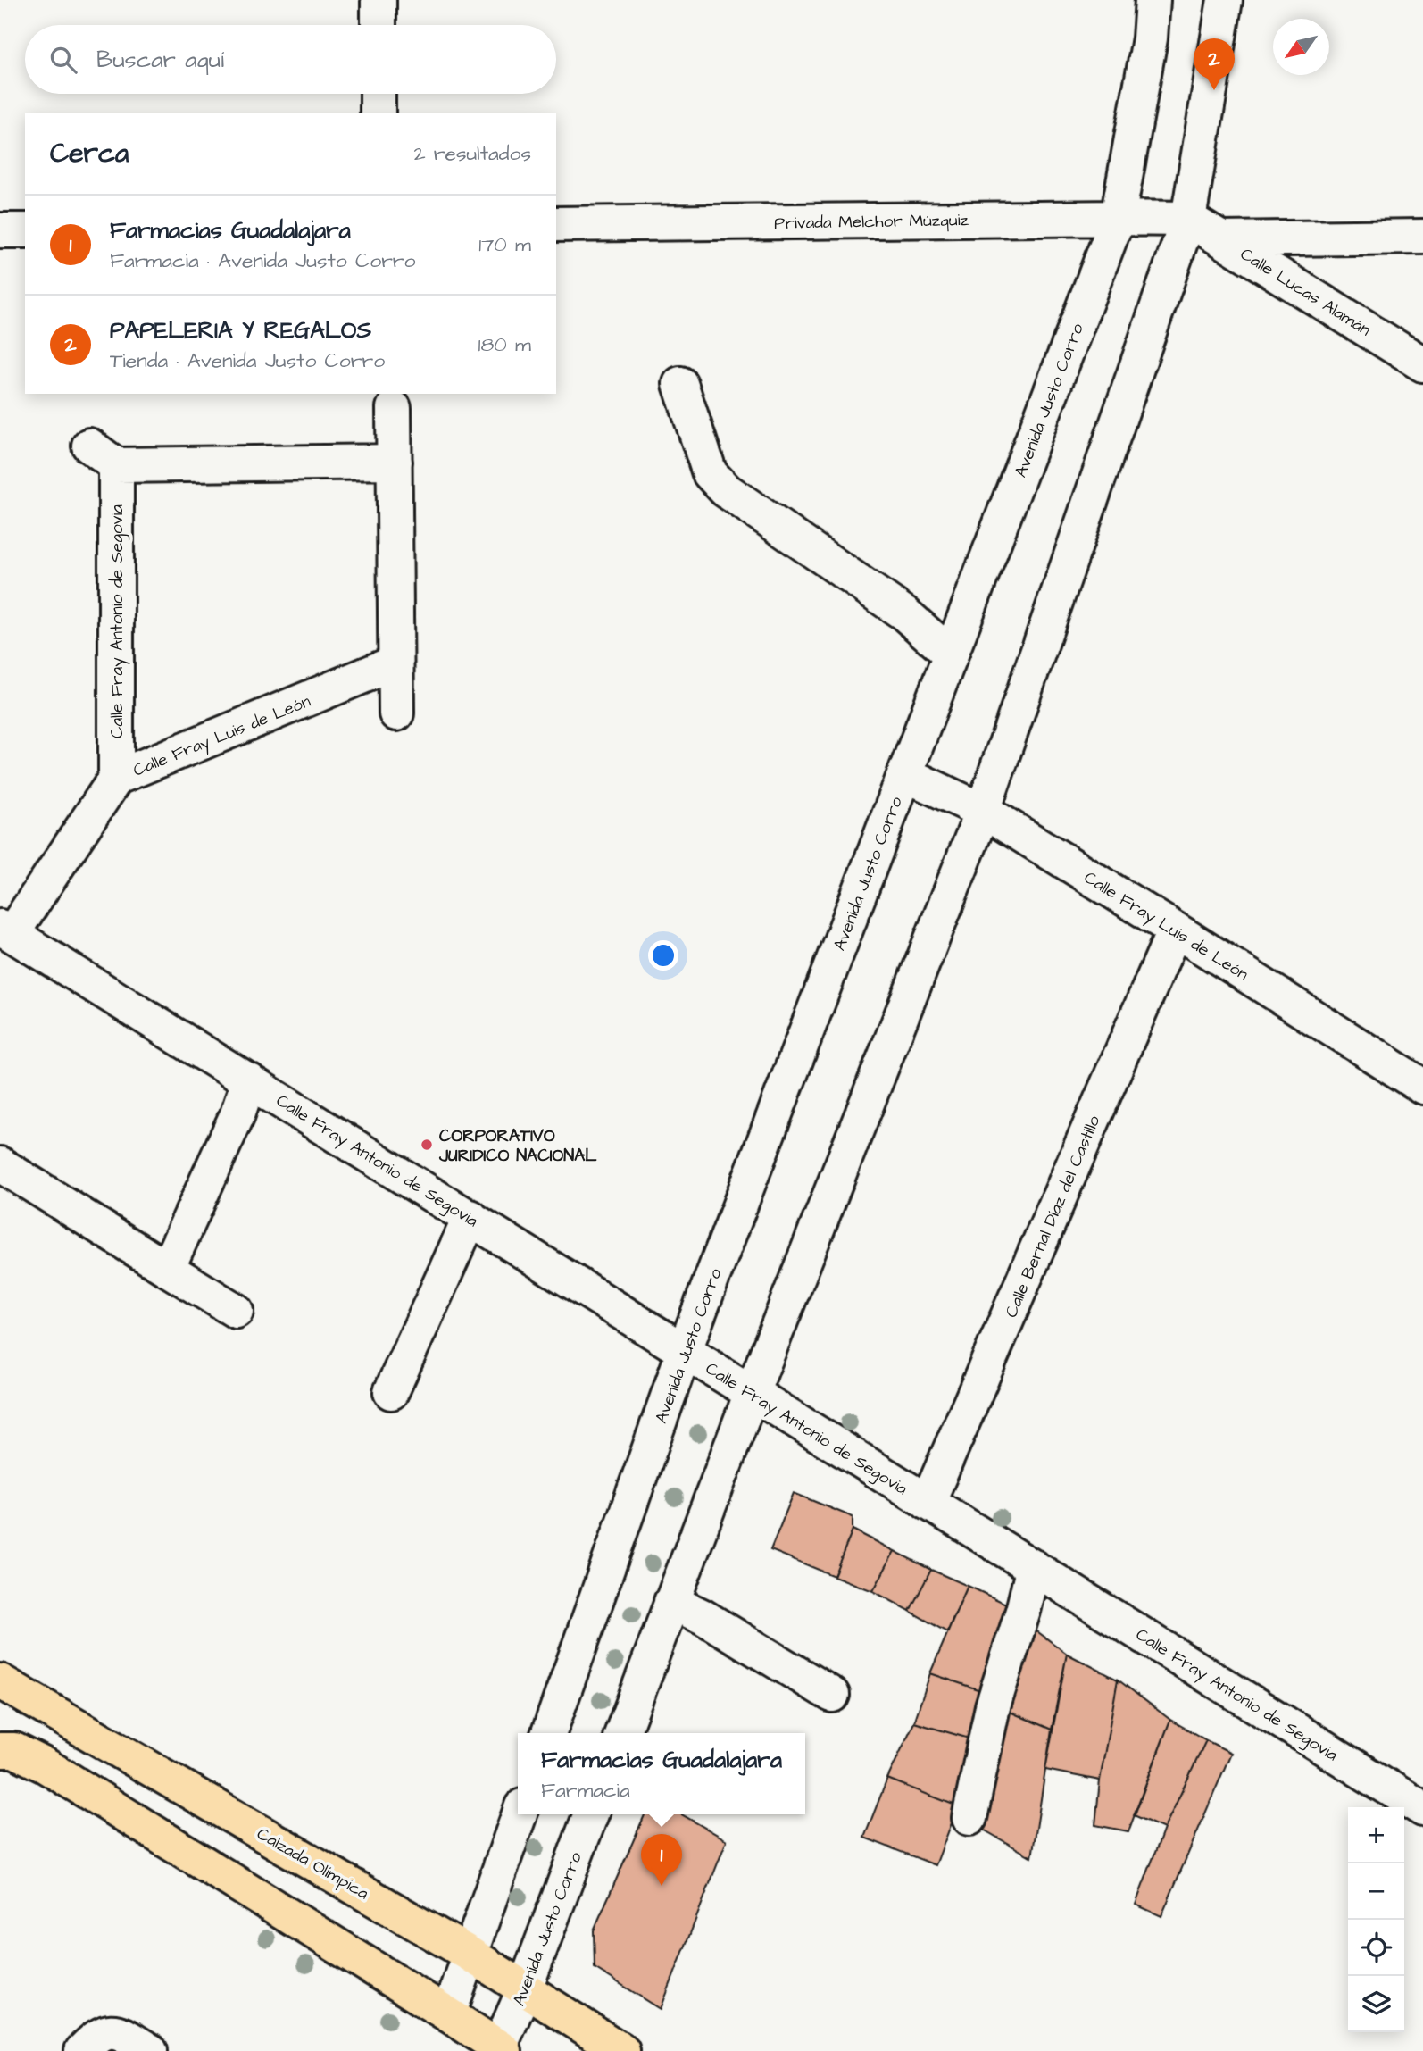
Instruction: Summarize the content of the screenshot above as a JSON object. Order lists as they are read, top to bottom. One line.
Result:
{"streets":{"main road":["Calzada Olímpica"],"street":["Privada Melchor Múzquiz","Calle Lucas Alamán","Avenida Justo Corro","Calle Fray Antonio de Segovia","Calle Fray Luis de León","Calle Bernal Díaz del Castillo"]},"crossings":[["Privada Melchor Múzquiz","Calle Lucas Alamán"],["Privada Melchor Múzquiz","Avenida Justo Corro"],["Avenida Justo Corro","Calle Fray Antonio de Segovia"],["Avenida Justo Corro","Calle Fray Luis de León"],["Avenida Justo Corro","Calzada Olímpica"],["Calle Fray Antonio de Segovia","Calle Fray Luis de León"],["Calle Fray Antonio de Segovia","Calle Bernal Díaz del Castillo"],["Calle Fray Luis de León","Calle Bernal Díaz del Castillo"]],"places":["CORPORATIVO JURIDICO NACIONAL"],"north":"bottom left","page":{"search":"Buscar aquí","pins":["2","1"],"heading":["Cerca","2 resultados"],"list":[{"mark":"1","name":"Farmacias Guadalajara","note":"Farmacia · Avenida Justo Corro","value":"170 m"},{"mark":"2","name":"PAPELERIA Y REGALOS","note":"Tienda · Avenida Justo Corro","value":"180 m"}],"popup":["Farmacias Guadalajara","Farmacia"],"map_buttons":["+","−"]}}
